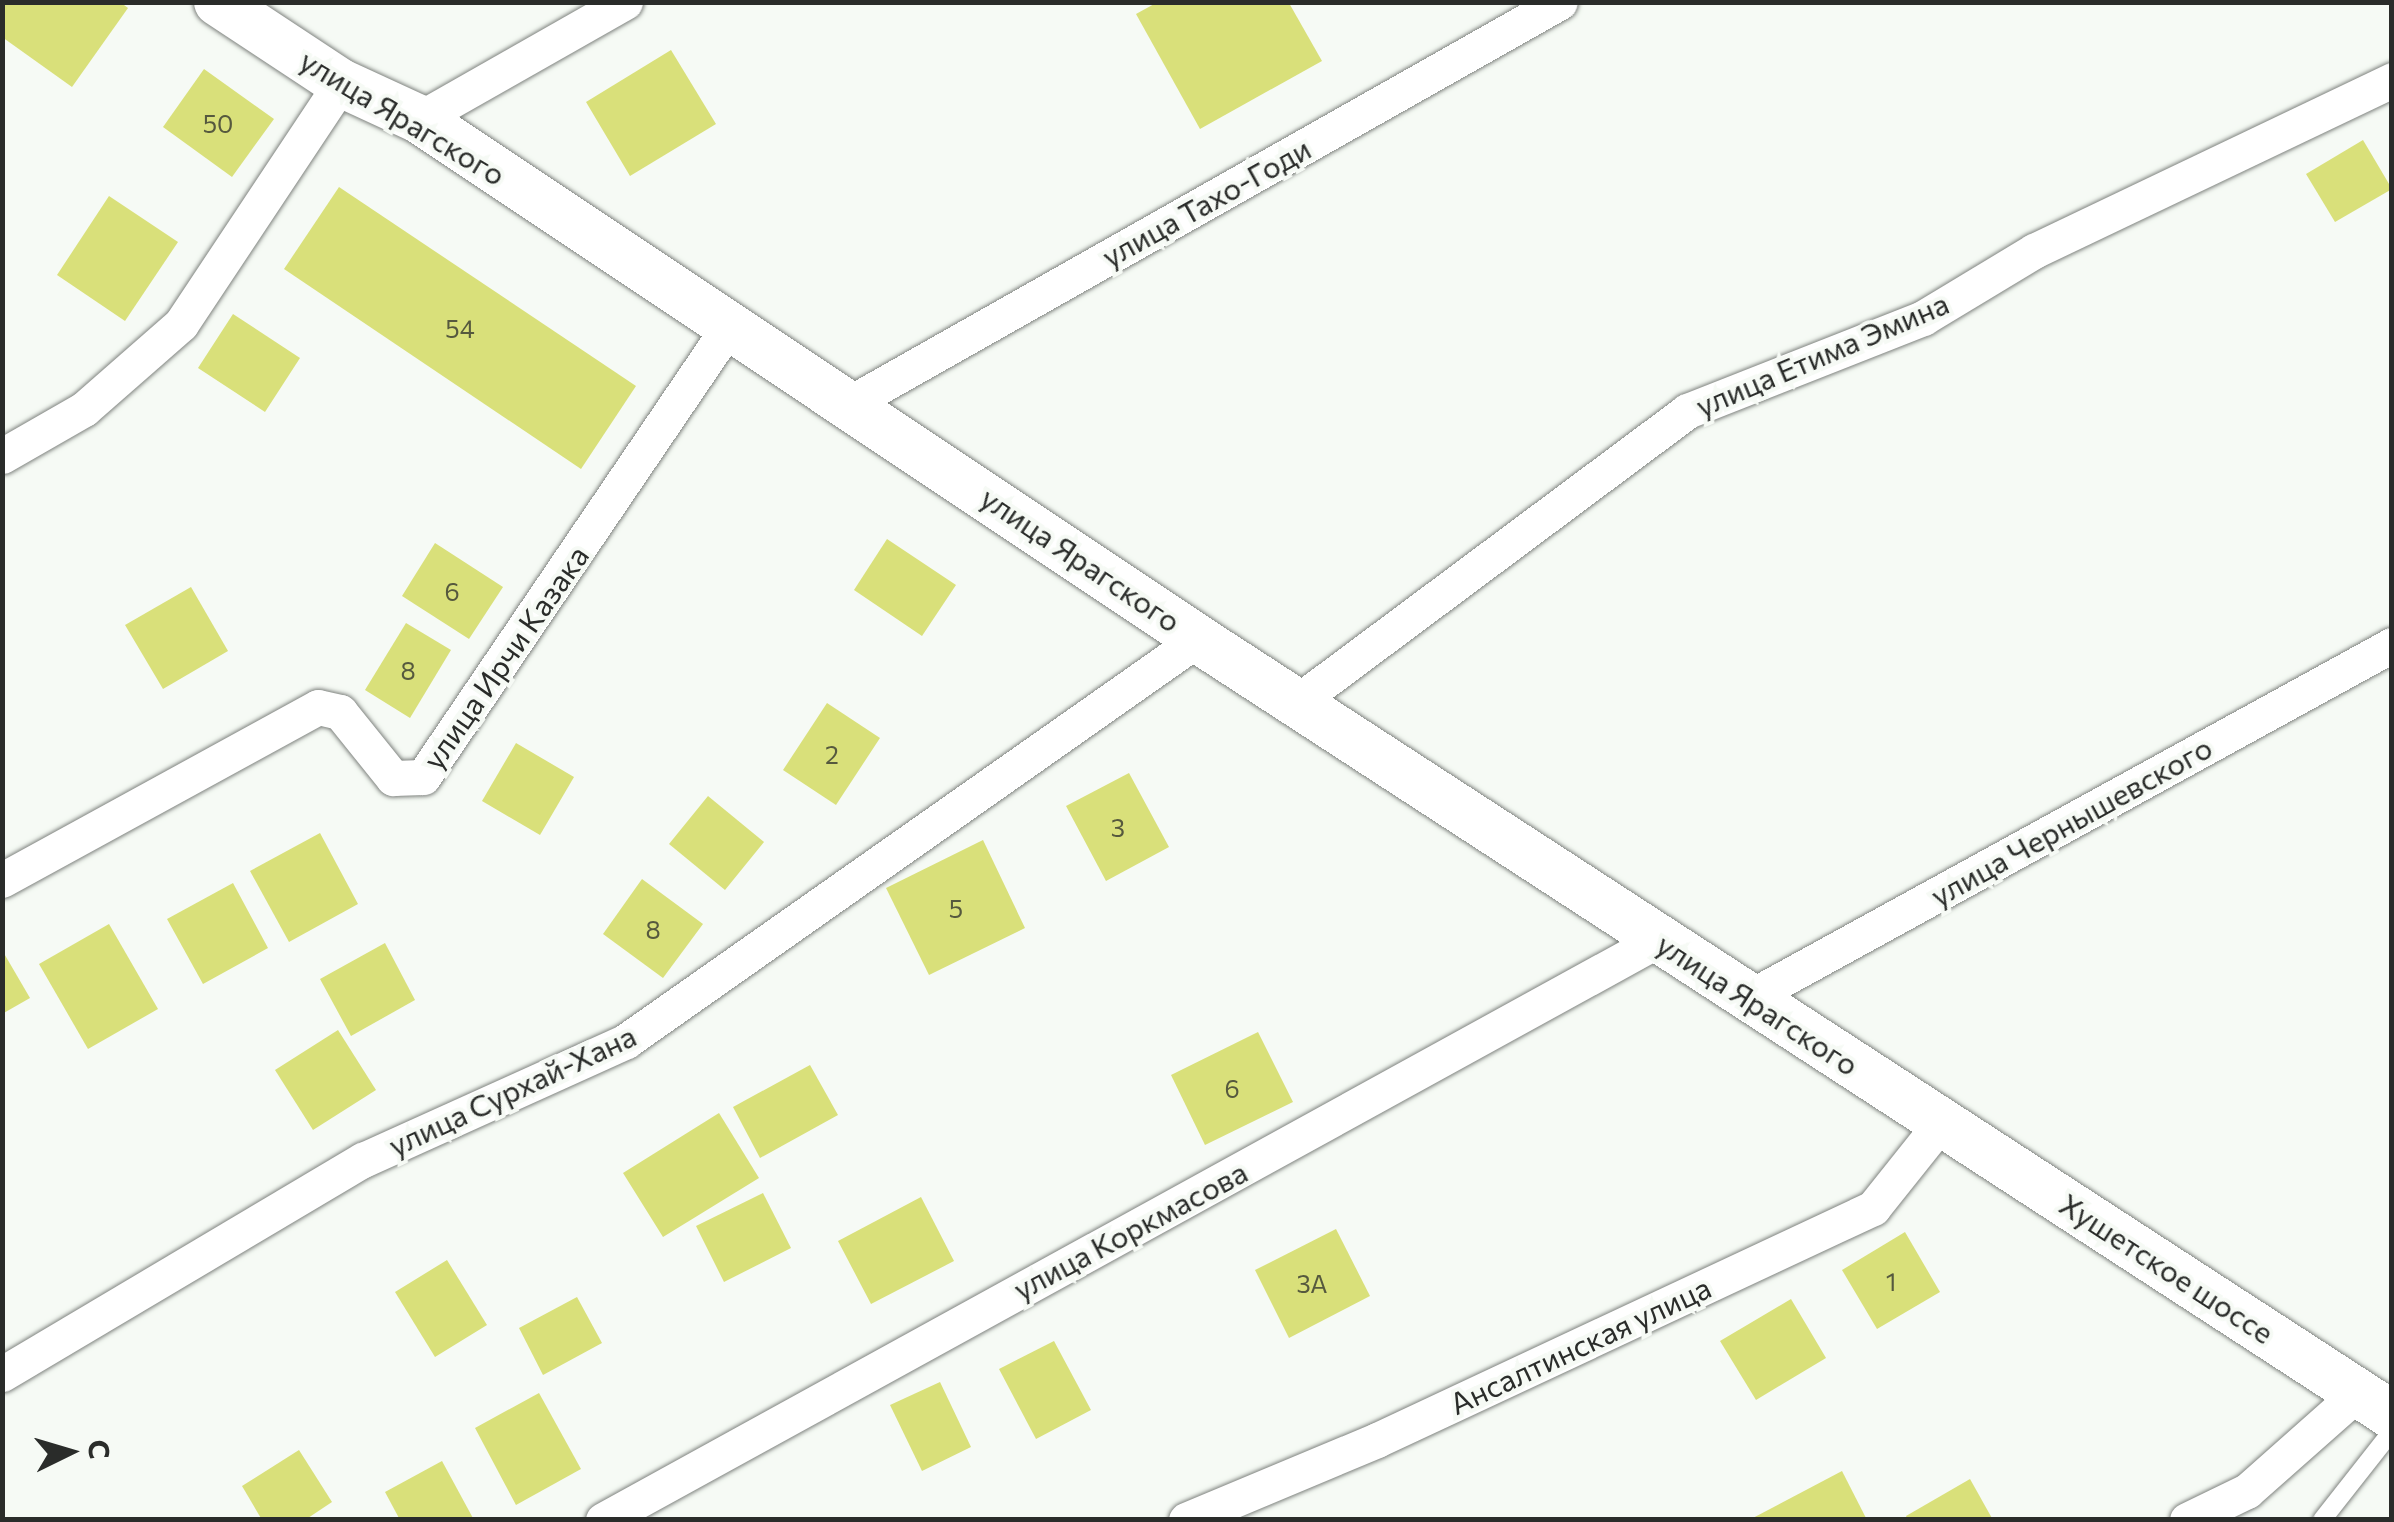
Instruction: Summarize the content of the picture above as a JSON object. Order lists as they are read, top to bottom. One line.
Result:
{"streets":{"main road":["улица Ярагского","Хушетское шоссе"],"street":["улица Тахо-Годи","улица Етима Эмина","улица Ирчи Казака","улица Чернышевского","улица Сурхай-Хана","улица Коркмасова","Ансалтинская улица"]},"crossings":[["улица Ярагского","улица Тахо-Годи"],["улица Ярагского","улица Етима Эмина"],["улица Ярагского","улица Ирчи Казака"],["улица Ярагского","улица Чернышевского"],["улица Ярагского","улица Сурхай-Хана"],["улица Ярагского","улица Коркмасова"],["улица Ярагского","Хушетское шоссе"],["улица Ярагского","Ансалтинская улица"],["Хушетское шоссе","Ансалтинская улица"]],"house_numbers":["50","54","6","8","2","3","5","8","6","1","3А"],"north":"right"}
